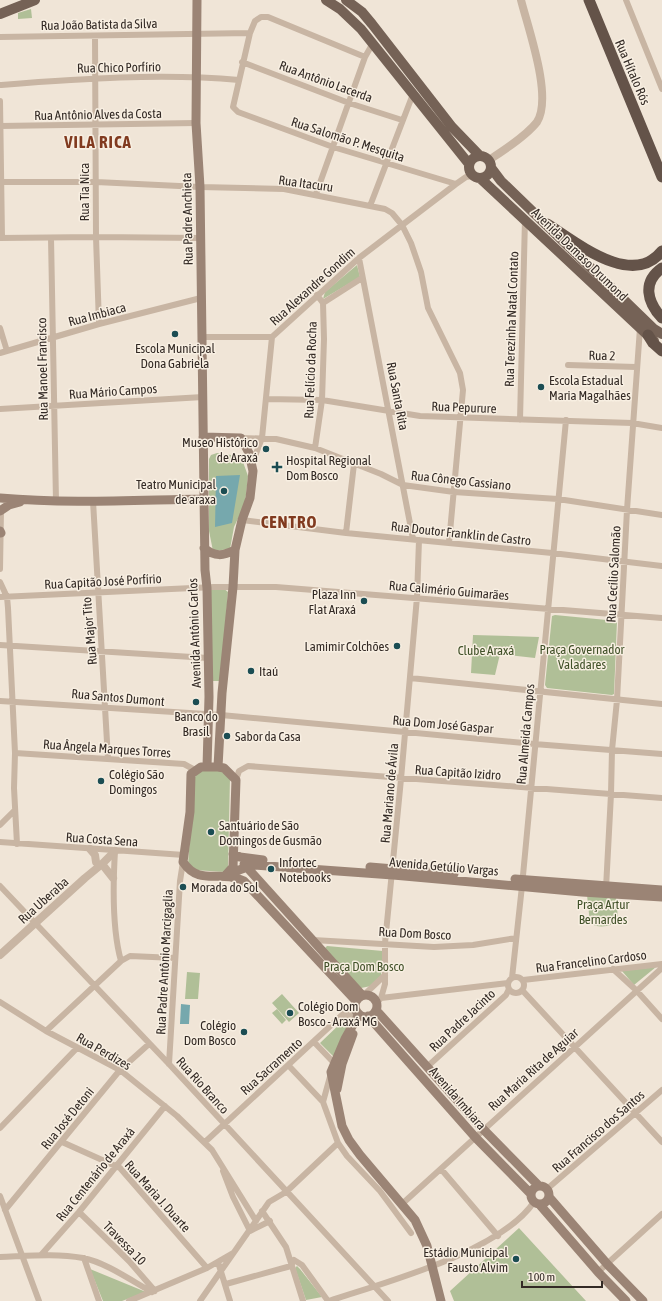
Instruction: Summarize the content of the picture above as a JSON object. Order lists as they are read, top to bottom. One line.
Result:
{"streets":{"highway":["Rua Hítalo Rós"],"main road":["Rua Padre Anchieta","Avenida Damaso Drumond","Avenida Antônio Carlos","Avenida Getúlio Vargas","Avenida Imbiara"],"street":["Rua João Batista da Silva","Rua Chico Porfírio","Rua Antônio Lacerda","Rua Antônio Alves da Costa","Rua Salomão P. Mesquita","Rua Itacuru","Rua Tia Nica","Rua Alexandre Gondim","Rua Imbiaca","Rua Terezinha Natal Contato","Rua 2","Rua Manoel Francisco","Rua Felício da Rocha","Rua Mário Campos","Rua Santa Rita","Rua Pepurure","Rua Cônego Cassiano","Rua Doutor Franklin de Castro","Rua Cecílio Salomão","Rua Capitão José Porfírio","Rua Calimério Guimarães","Rua Major Tito","Rua Santos Dumont","Rua Dom José Gaspar","Rua Almeida Campos","Rua Ângela Marques Torres","Rua Capitão Izidro","Rua Mariano de Ávila","Rua Costa Sena","Rua Uberaba","Rua Dom Bosco","Rua Francelino Cardoso","Rua Padre Antônio Marcigaglia","Rua Padre Jacinto","Rua Perdizes","Rua Sacramento","Rua Maria Rita de Aguiar","Rua Rio Branco","Rua José Detoni","Rua Francisco dos Santos","Rua Centenário de Araxá","Rua Maria J. Duarte","Travessa 10"]},"crossings":[["Rua João Batista da Silva","Rua Tia Nica"],["Rua João Batista da Silva","Rua Padre Anchieta"],["Rua Chico Porfírio","Rua Salomão P. Mesquita"],["Rua Chico Porfírio","Rua Tia Nica"],["Rua Chico Porfírio","Rua Padre Anchieta"],["Rua Antônio Alves da Costa","Rua Tia Nica"],["Rua Antônio Alves da Costa","Rua Padre Anchieta"],["Rua Salomão P. Mesquita","Rua Alexandre Gondim"],["Rua Itacuru","Rua Tia Nica"],["Rua Itacuru","Rua Padre Anchieta"],["Rua Itacuru","Rua Alexandre Gondim"],["Rua Tia Nica","Rua Imbiaca"],["Rua Padre Anchieta","Rua Imbiaca"],["Rua Padre Anchieta","Rua Mário Campos"],["Rua Padre Anchieta","Avenida Antônio Carlos"],["Avenida Damaso Drumond","Rua Alexandre Gondim"],["Avenida Damaso Drumond","Rua Terezinha Natal Contato"],["Avenida Damaso Drumond","Rua Cecílio Salomão"],["Rua Alexandre Gondim","Rua Felício da Rocha"],["Rua Alexandre Gondim","Rua Santa Rita"],["Rua Alexandre Gondim","Rua Pepurure"],["Rua Alexandre Gondim","Rua Cônego Cassiano"],["Rua Alexandre Gondim","Avenida Antônio Carlos"],["Rua Imbiaca","Rua Manoel Francisco"],["Rua Terezinha Natal Contato","Rua Pepurure"],["Rua 2","Rua Cecílio Salomão"],["Rua Manoel Francisco","Rua Mário Campos"],["Rua Felício da Rocha","Rua Pepurure"],["Rua Felício da Rocha","Rua Cônego Cassiano"],["Rua Santa Rita","Rua Pepurure"],["Rua Santa Rita","Rua Cônego Cassiano"],["Rua Santa Rita","Rua Doutor Franklin de Castro"],["Rua Santa Rita","Rua Mariano de Ávila"],["Rua Pepurure","Rua Cecílio Salomão"],["Rua Pepurure","Rua Almeida Campos"],["Rua Cônego Cassiano","Rua Cecílio Salomão"],["Rua Cônego Cassiano","Rua Almeida Campos"],["Rua Doutor Franklin de Castro","Rua Cecílio Salomão"],["Rua Doutor Franklin de Castro","Avenida Antônio Carlos"],["Rua Doutor Franklin de Castro","Rua Almeida Campos"],["Rua Doutor Franklin de Castro","Rua Mariano de Ávila"],["Rua Cecílio Salomão","Rua Calimério Guimarães"],["Rua Cecílio Salomão","Rua Dom José Gaspar"],["Rua Cecílio Salomão","Rua Capitão Izidro"],["Rua Cecílio Salomão","Avenida Getúlio Vargas"],["Rua Capitão José Porfírio","Rua Calimério Guimarães"],["Rua Capitão José Porfírio","Rua Major Tito"],["Rua Capitão José Porfírio","Avenida Antônio Carlos"],["Rua Calimério Guimarães","Avenida Antônio Carlos"],["Rua Calimério Guimarães","Rua Almeida Campos"],["Rua Calimério Guimarães","Rua Mariano de Ávila"],["Rua Major Tito","Rua Santos Dumont"],["Rua Major Tito","Rua Ângela Marques Torres"],["Avenida Antônio Carlos","Rua Santos Dumont"],["Avenida Antônio Carlos","Rua Dom José Gaspar"],["Rua Santos Dumont","Rua Dom José Gaspar"],["Rua Dom José Gaspar","Rua Almeida Campos"],["Rua Dom José Gaspar","Rua Mariano de Ávila"],["Rua Almeida Campos","Rua Capitão Izidro"],["Rua Almeida Campos","Avenida Getúlio Vargas"],["Rua Almeida Campos","Rua Dom Bosco"],["Rua Almeida Campos","Rua Francelino Cardoso"],["Rua Almeida Campos","Rua Padre Jacinto"],["Rua Capitão Izidro","Rua Mariano de Ávila"],["Rua Mariano de Ávila","Avenida Getúlio Vargas"],["Rua Mariano de Ávila","Rua Dom Bosco"],["Rua Mariano de Ávila","Avenida Imbiara"],["Rua Costa Sena","Rua Uberaba"],["Rua Costa Sena","Rua Padre Antônio Marcigaglia"],["Avenida Getúlio Vargas","Avenida Imbiara"],["Rua Uberaba","Rua Rio Branco"],["Rua Dom Bosco","Avenida Imbiara"],["Rua Francelino Cardoso","Rua Padre Jacinto"],["Rua Padre Antônio Marcigaglia","Rua Rio Branco"],["Rua Padre Jacinto","Avenida Imbiara"],["Rua Perdizes","Rua Sacramento"],["Rua Perdizes","Rua José Detoni"],["Rua Perdizes","Rua Centenário de Araxá"],["Rua Sacramento","Rua Rio Branco"],["Rua Sacramento","Avenida Imbiara"],["Rua Maria Rita de Aguiar","Avenida Imbiara"],["Rua Rio Branco","Rua José Detoni"],["Avenida Imbiara","Rua Francisco dos Santos"],["Rua José Detoni","Rua Maria J. Duarte"],["Rua Centenário de Araxá","Rua Maria J. Duarte"],["Rua Centenário de Araxá","Travessa 10"]],"districts":["VILA RICA","CENTRO"],"parks":["Praça Governador Valadares","Clube Araxá","Praça Artur Bernardes","Praça Dom Bosco"],"places":{"other":["Escola Municipal Dona Gabriela","Escola Estadual Maria Magalhães","Museo Histórico de Araxá","Teatro Municipal de araxa","Plaza Inn Flat Araxá","Lamimir Colchões","Itaú","Banco do Brasil","Sabor da Casa","Colégio São Domingos","Santuário de São Domingos de Gusmão","Infortec Notebooks","Morada do Sol","Colégio Dom Bosco - Araxá MG","Colégio Dom Bosco","Estádio Municipal Fausto Alvim"],"health":["Hospital Regional Dom Bosco"]},"scale_bar":"100 m"}
